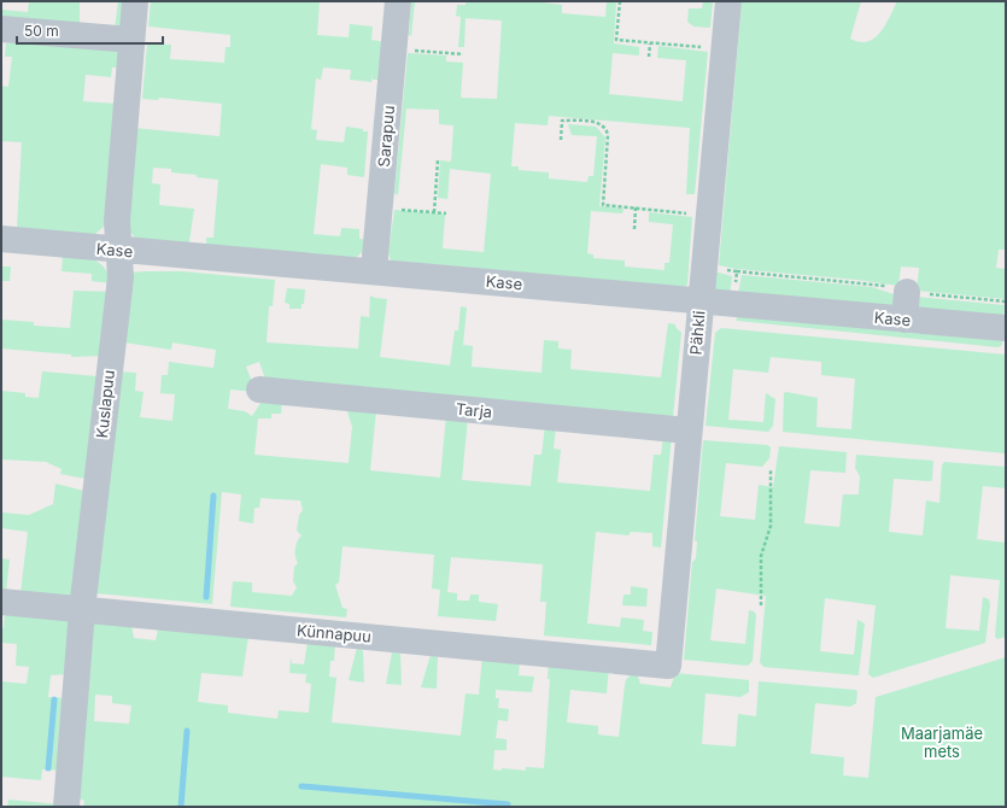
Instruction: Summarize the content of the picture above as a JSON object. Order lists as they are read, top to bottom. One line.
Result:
{"streets":{"street":["Sarapuu","Kase","Pähkli","Kuslapuu","Tarja","Künnapuu"]},"crossings":[["Sarapuu","Kase"],["Kase","Pähkli"],["Kase","Kuslapuu"],["Pähkli","Tarja"],["Pähkli","Künnapuu"],["Kuslapuu","Künnapuu"]],"parks":["Maarjamäe mets"],"scale_bar":"50 m"}
